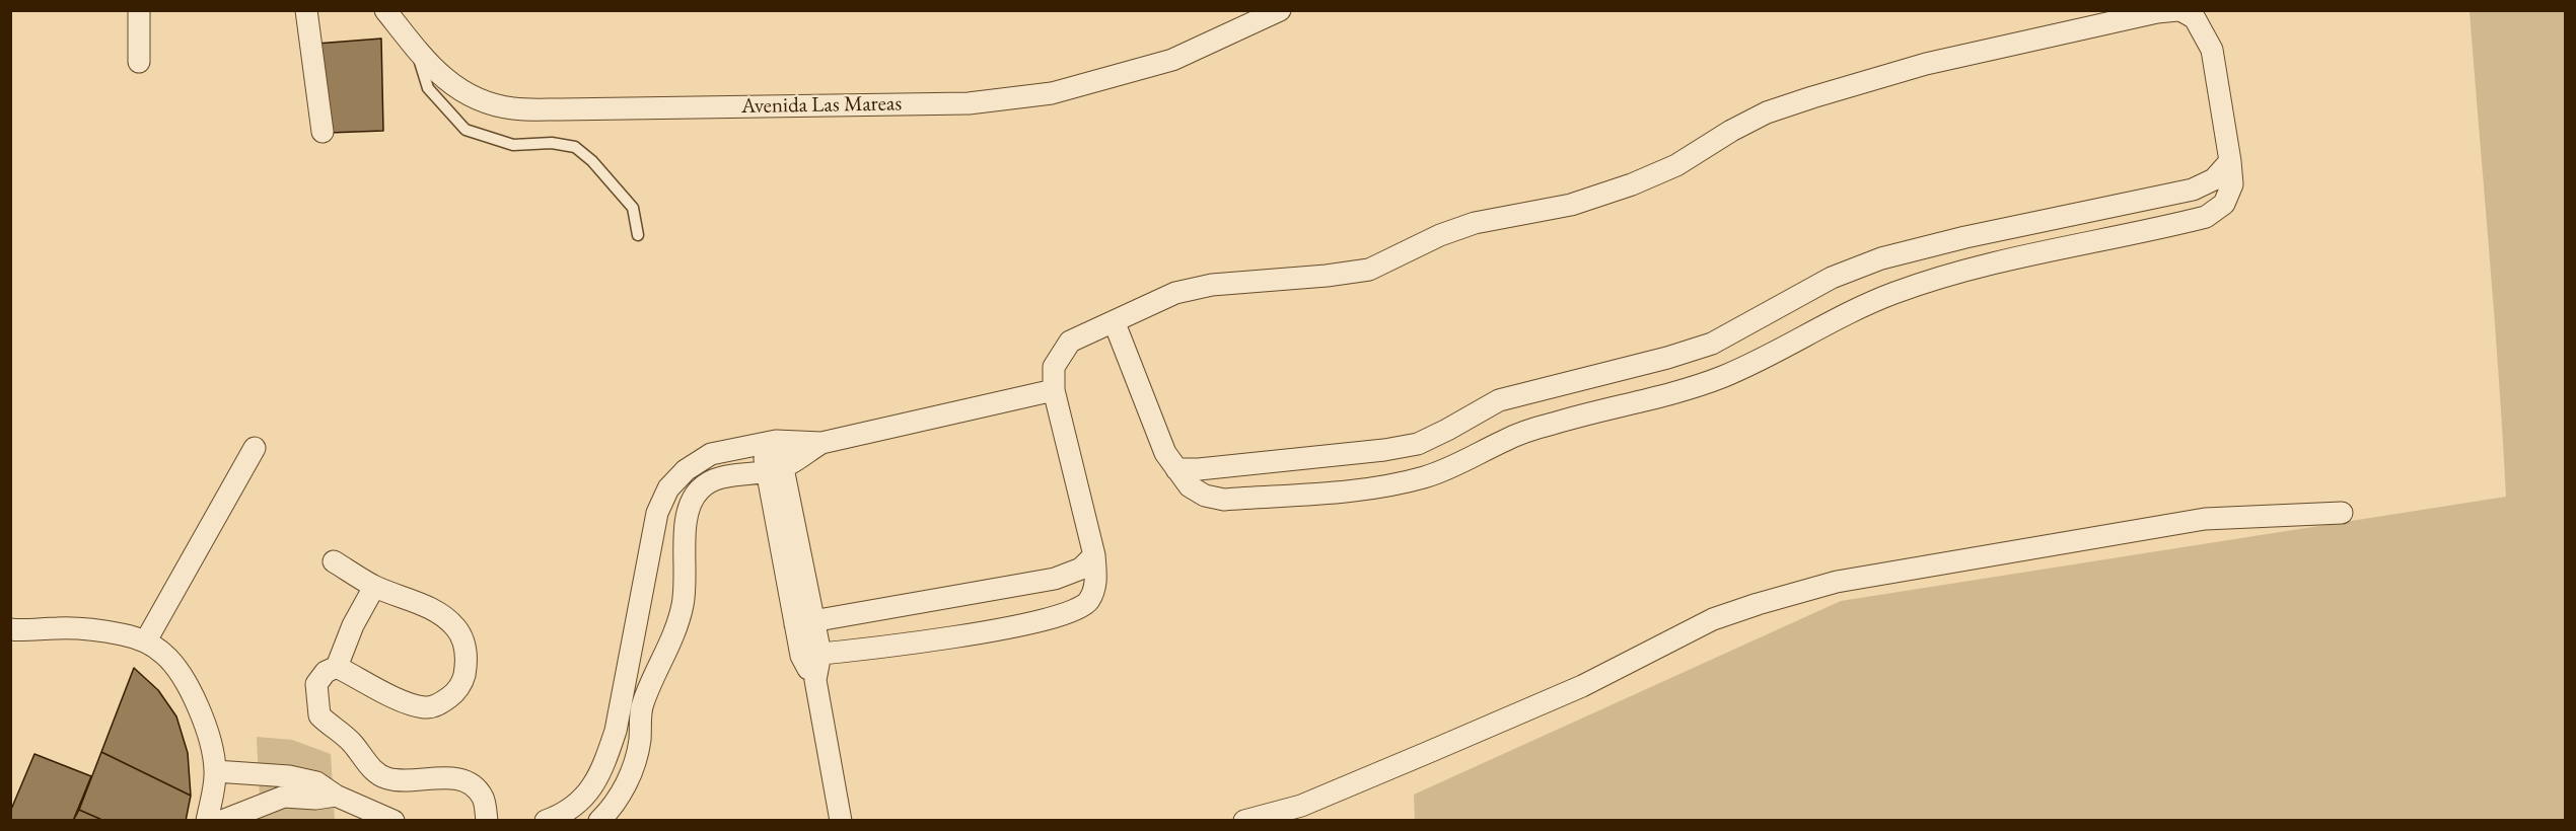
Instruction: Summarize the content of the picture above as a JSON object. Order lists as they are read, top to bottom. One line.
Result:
{"streets":{"street":["Avenida Las Mareas"]}}
